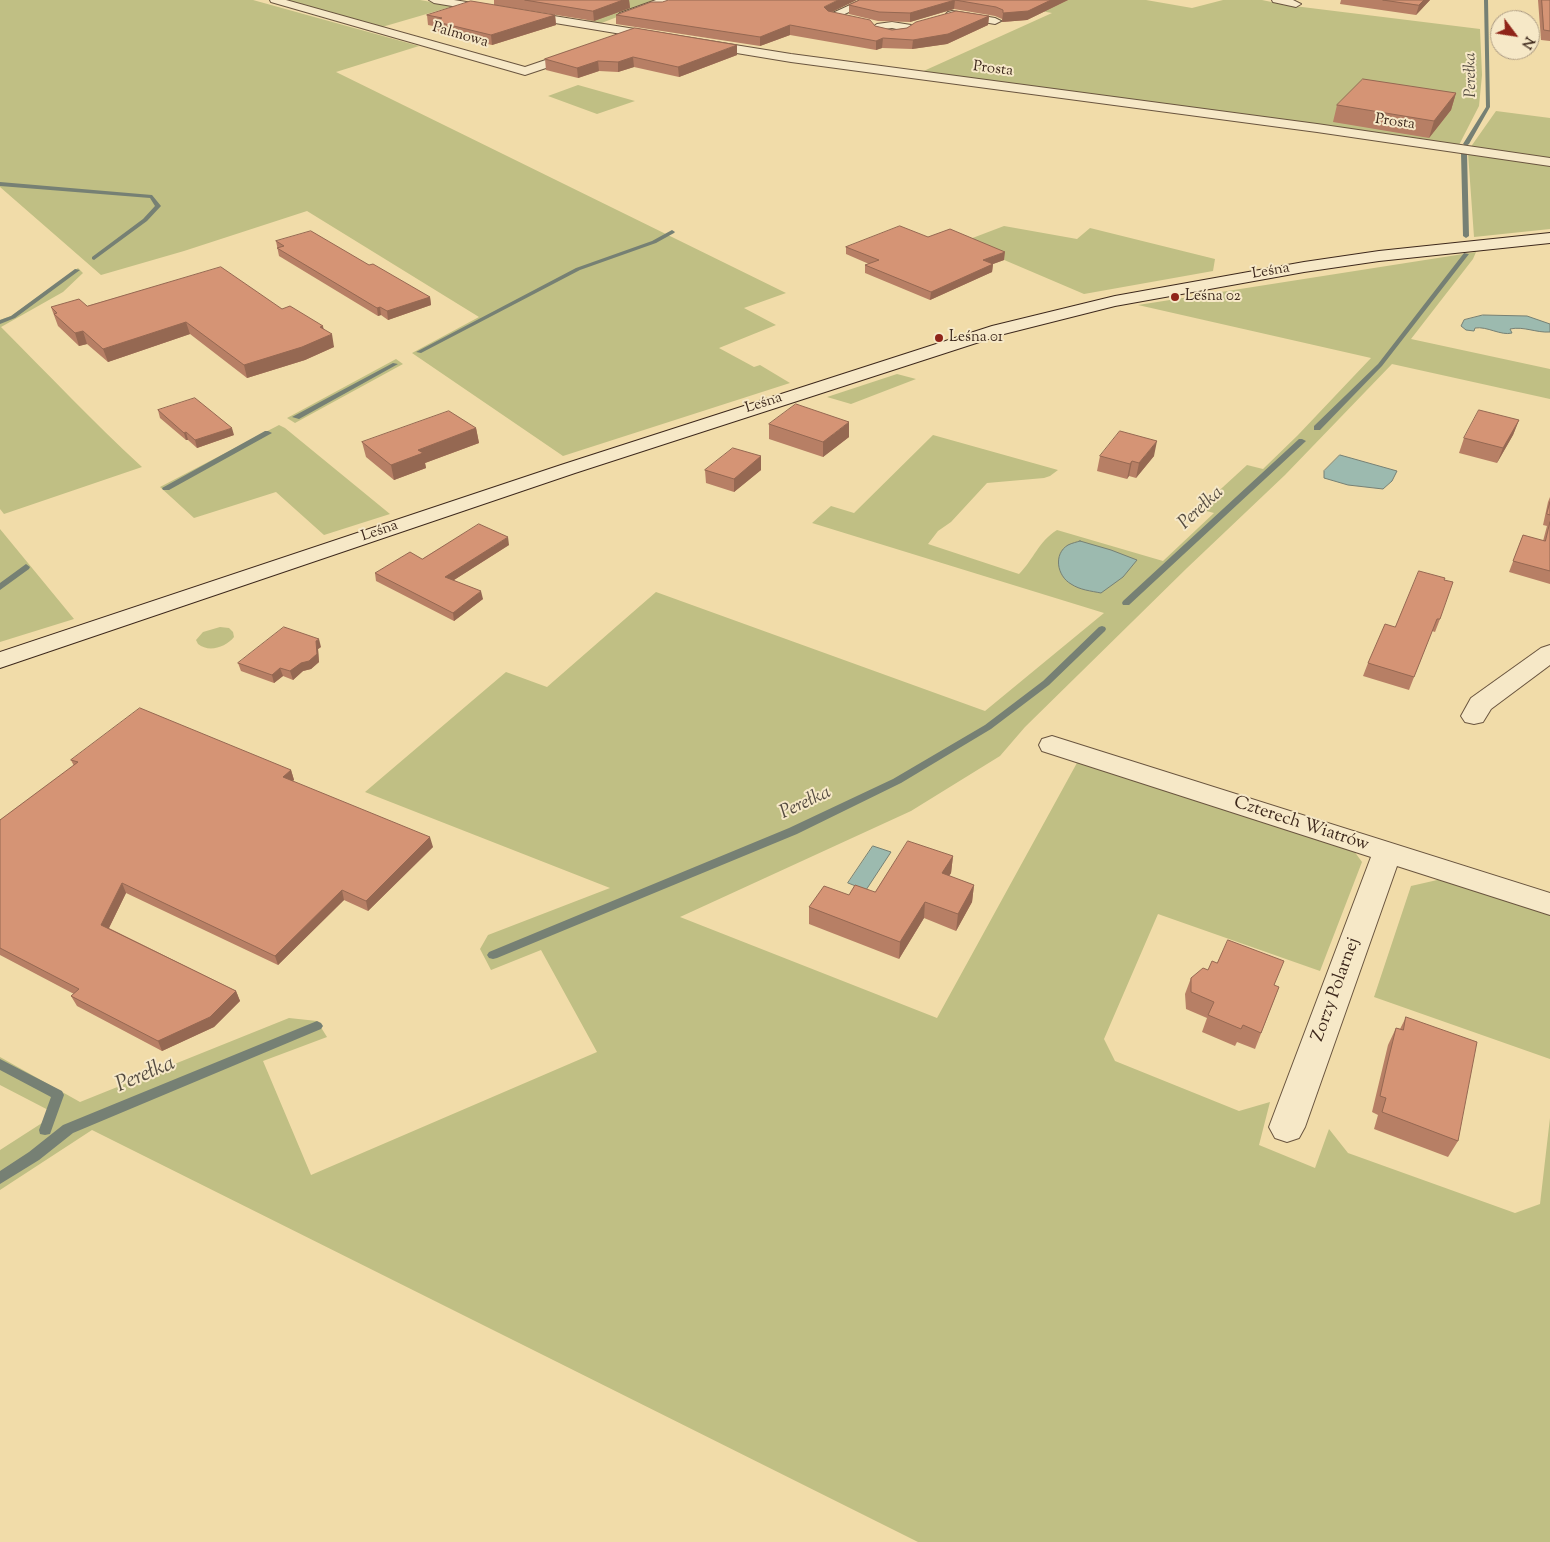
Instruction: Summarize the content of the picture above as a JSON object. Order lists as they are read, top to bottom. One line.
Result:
{"streets":{"street":["Palmowa","Prosta","Leśna","Czterech Wiatrów","Zorzy Polarnej"]},"crossings":[["Czterech Wiatrów","Zorzy Polarnej"]],"water":["Perełka"],"places":["Leśna 02","Leśna 01"],"north":"bottom right"}
